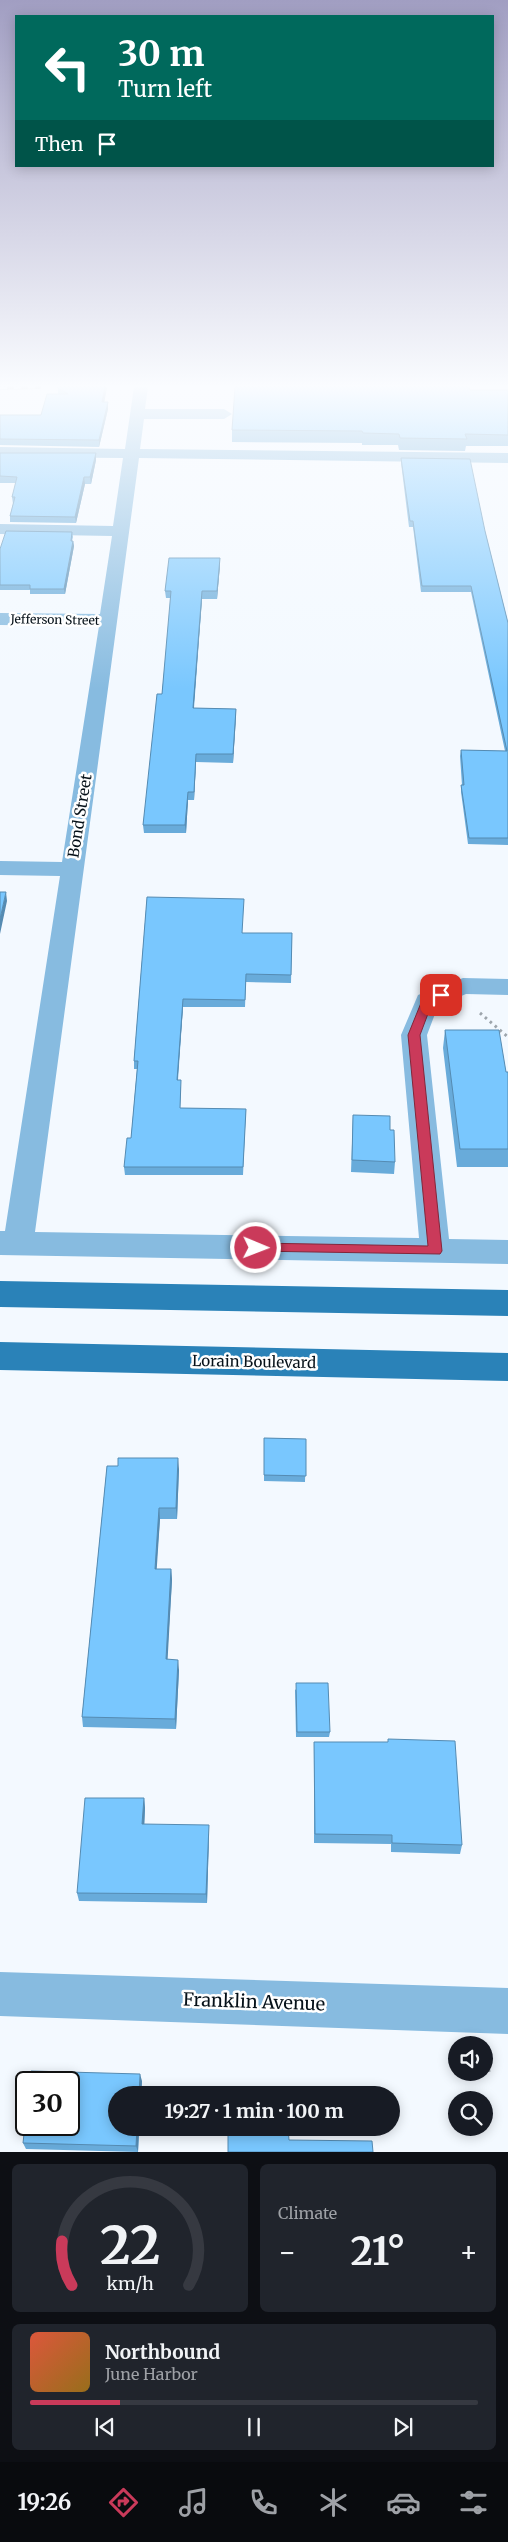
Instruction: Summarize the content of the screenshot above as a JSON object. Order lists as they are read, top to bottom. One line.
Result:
{"streets":{"main road":["Lorain Boulevard"],"street":["Jefferson Street","Bond Street","Franklin Avenue"]},"crossings":[["Jefferson Street","Bond Street"]],"page":{"turn":["30 m","Turn left"],"then":"Then","limit":"30","trip":"19:27 · 1 min · 100 m","tile":"Climate","heat":["−","21°","+"],"song":["Northbound","June Harbor"],"tabs":"19:26","gauge":["22","km/h"]}}
